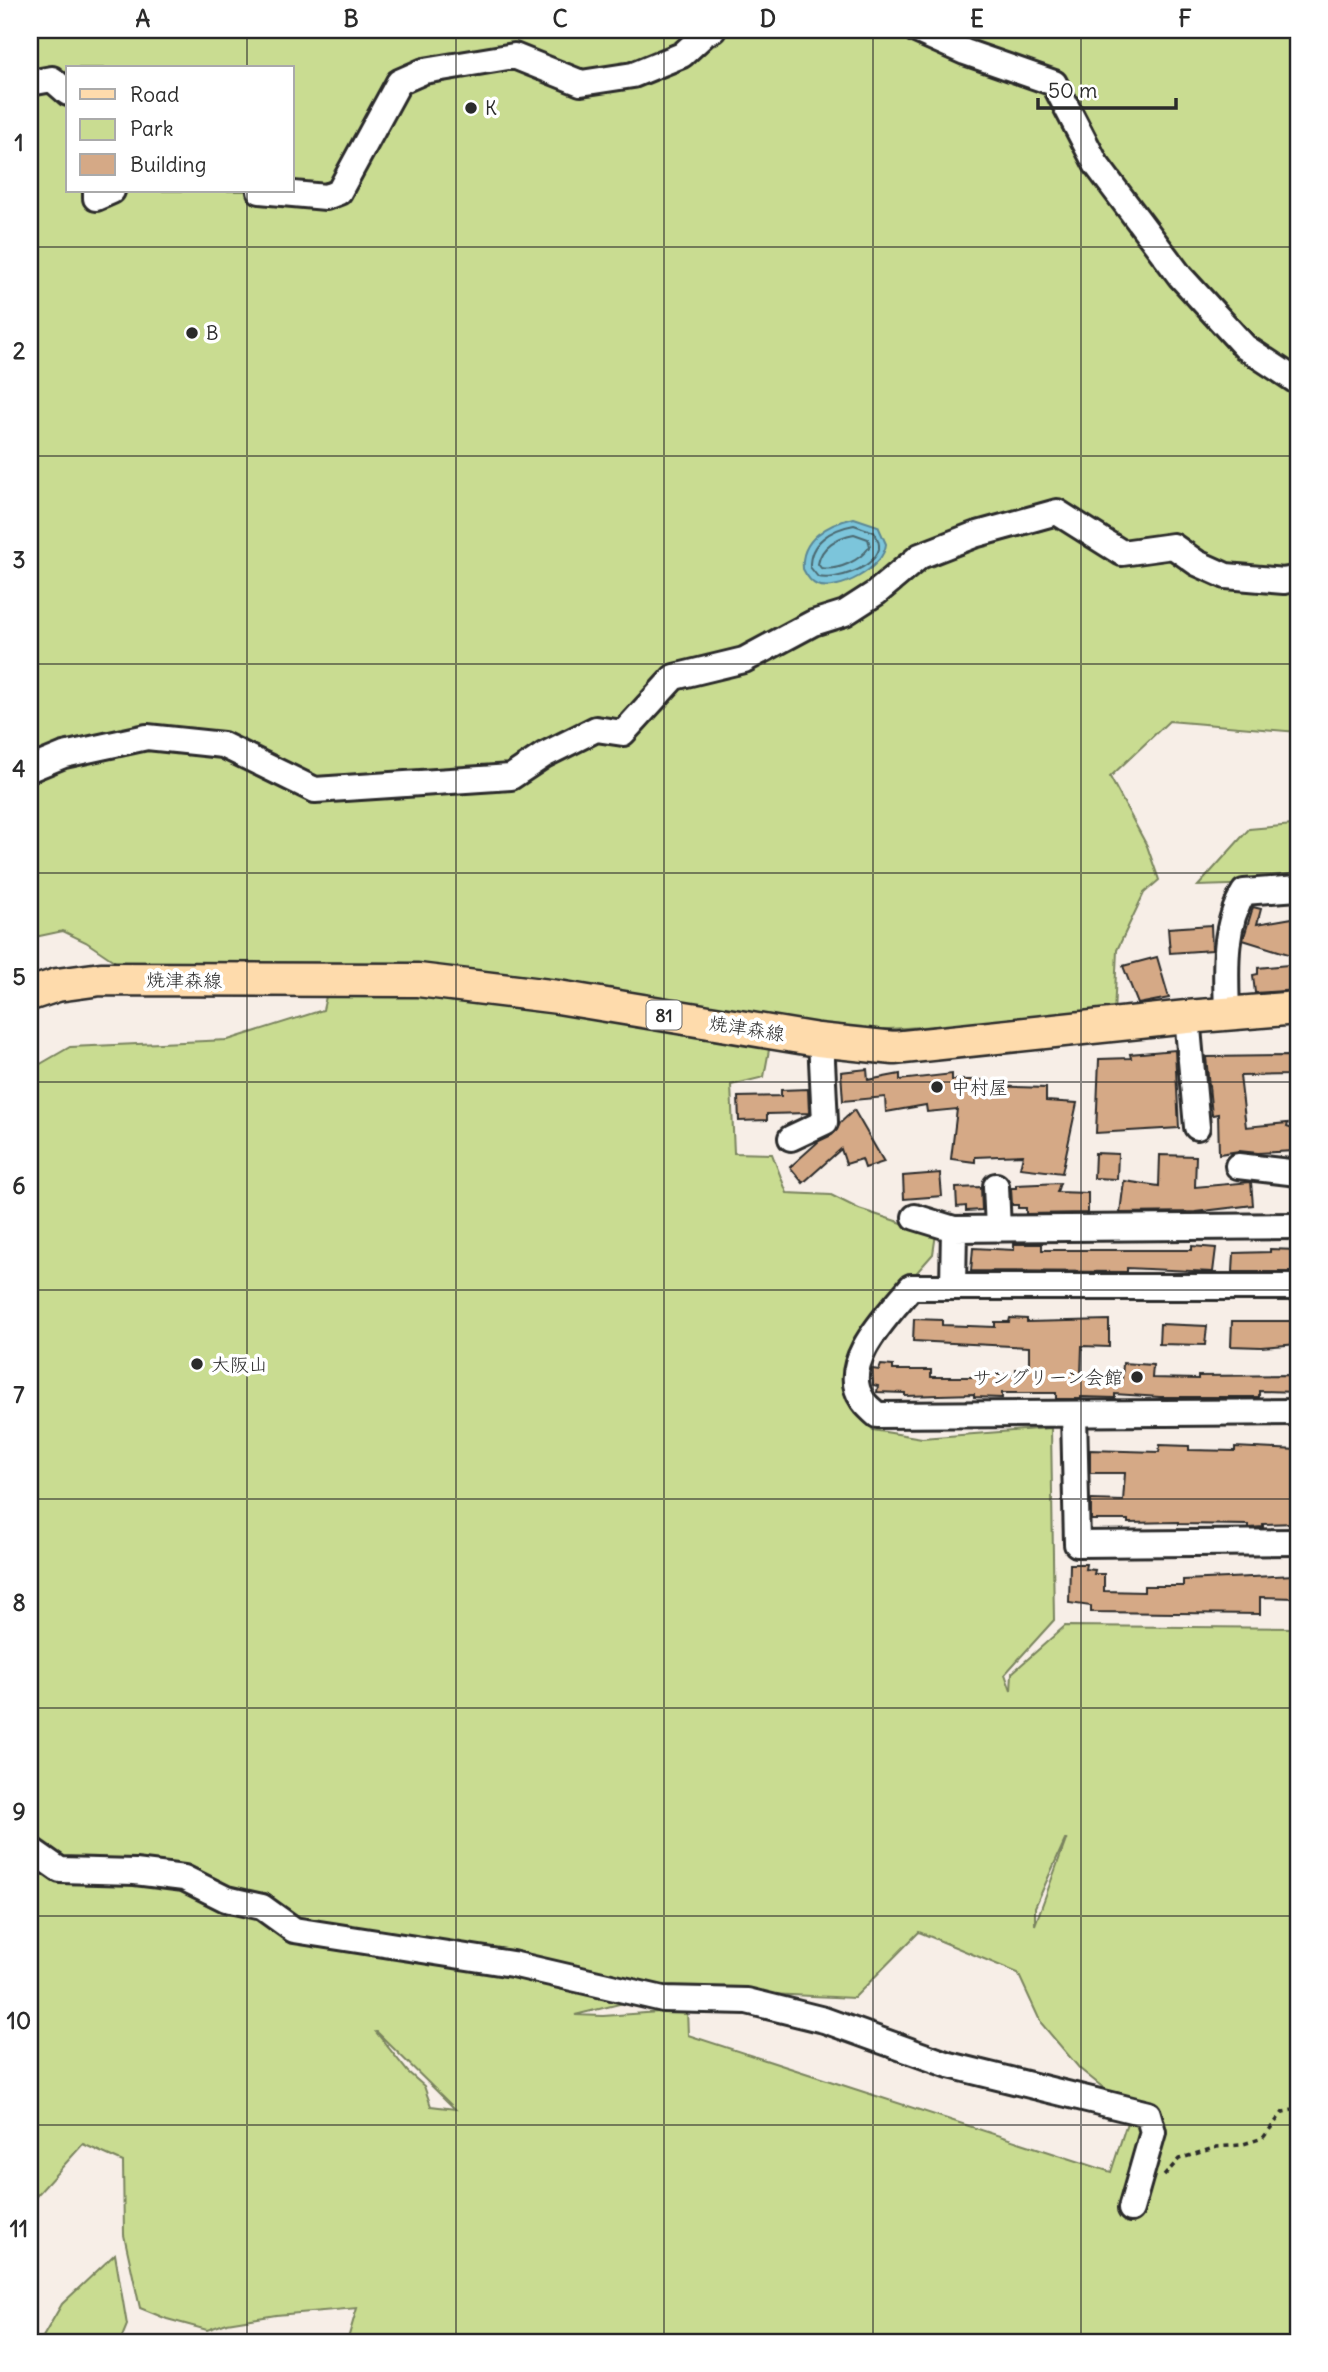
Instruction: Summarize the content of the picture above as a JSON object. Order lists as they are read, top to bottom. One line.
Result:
{"streets":{"main road":["焼津森線","81"]},"places":["K","B","中村屋","大阪山","サングリーン会館"],"legend":["Road","Park","Building"],"scale_bar":"50 m","grid":{"columns":["A","B","C","D","E","F"],"rows":["1","2","3","4","5","6","7","8","9","10","11"]}}
